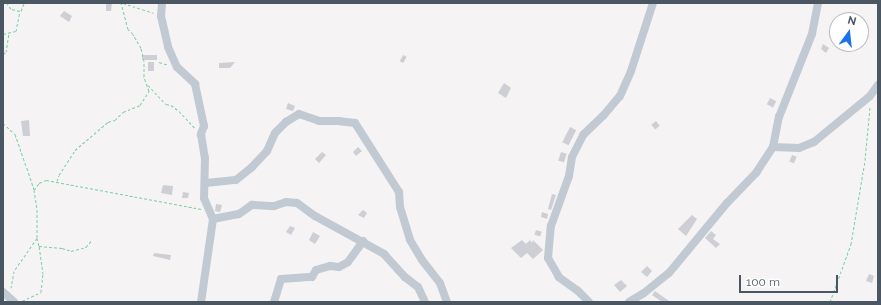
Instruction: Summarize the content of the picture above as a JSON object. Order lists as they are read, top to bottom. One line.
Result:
{"scale_bar":"100 m","north":"top"}
